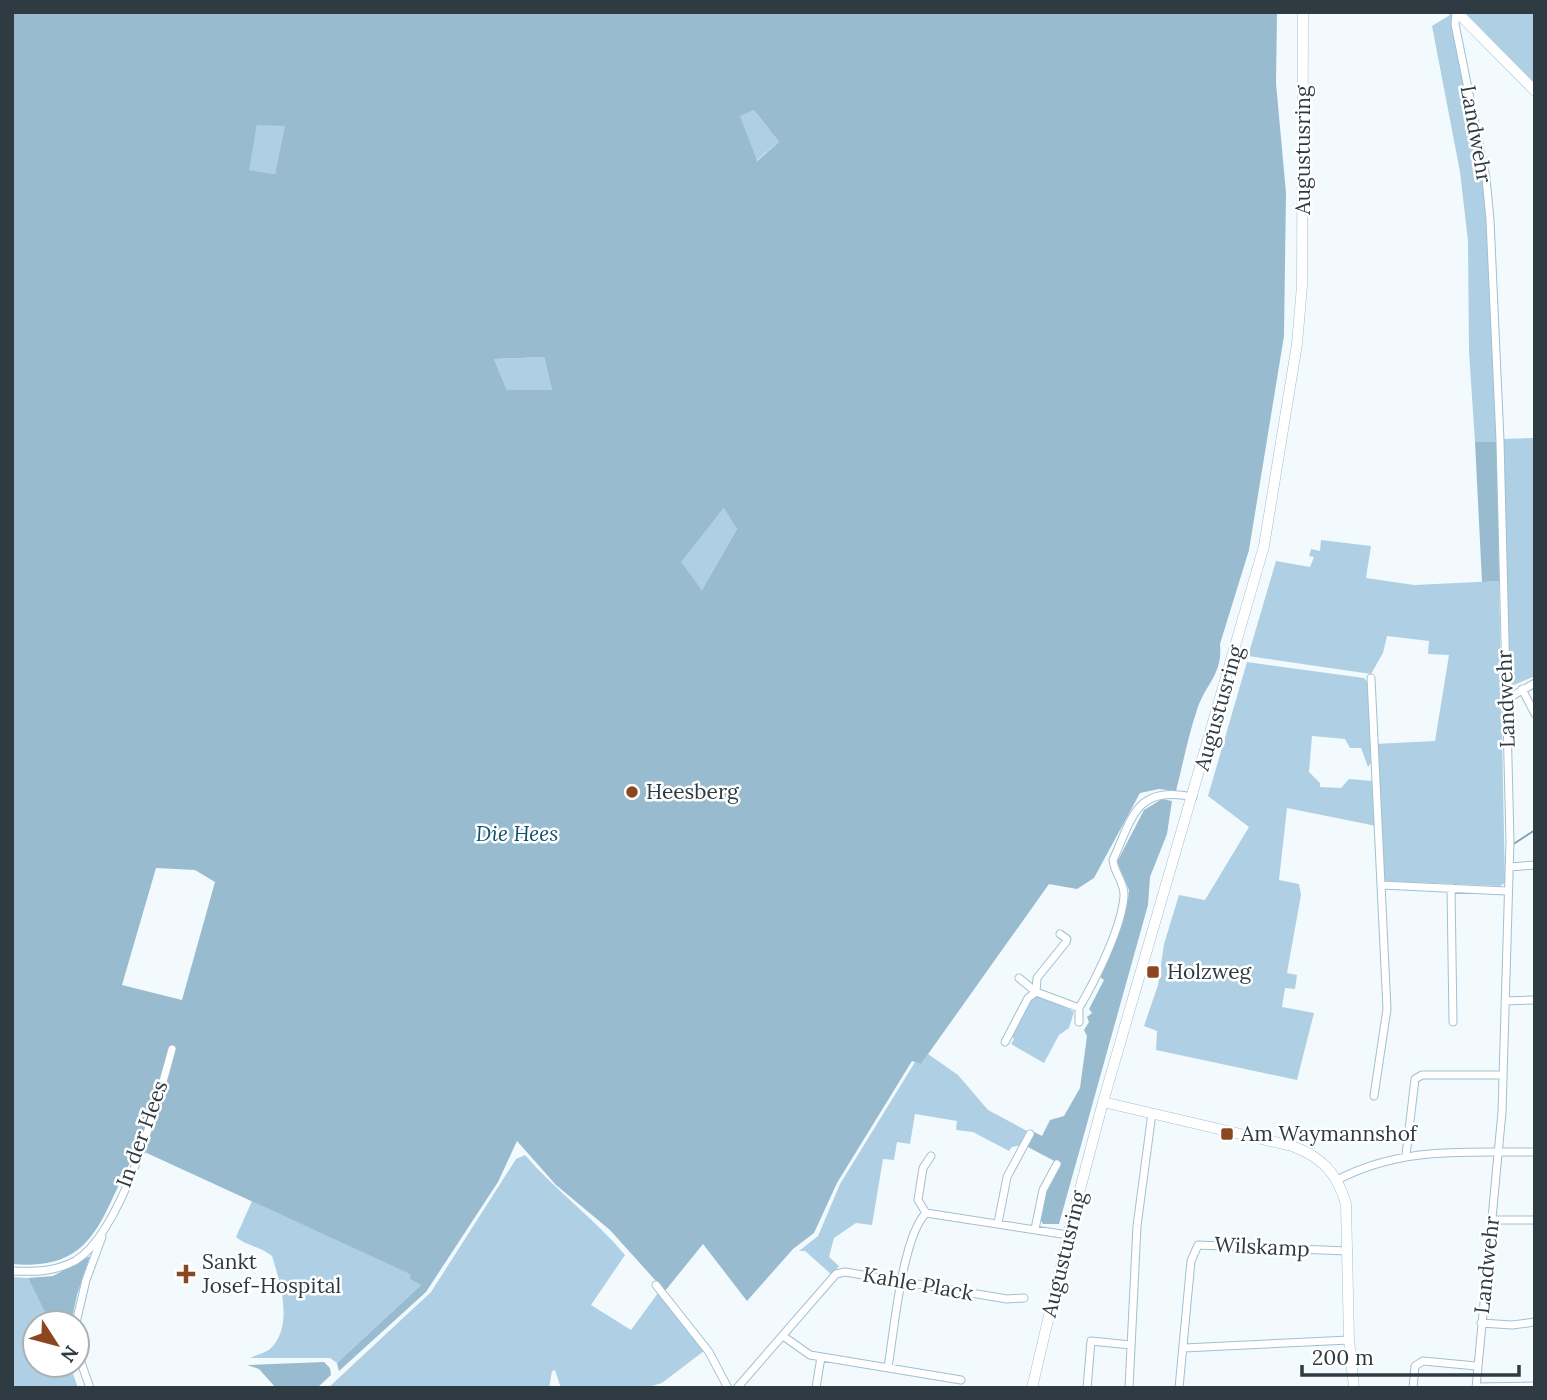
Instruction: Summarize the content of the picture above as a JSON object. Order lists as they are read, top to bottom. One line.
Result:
{"streets":{"main road":["Augustusring"],"street":["Landwehr","In der Hees","Wilskamp","Kahle Plack"]},"parks":["Die Hees"],"places":{"other":["Heesberg"],"transit":["Holzweg","Am Waymannshof"],"health":["Sankt Josef-Hospital"]},"scale_bar":"200 m","north":"bottom right"}
